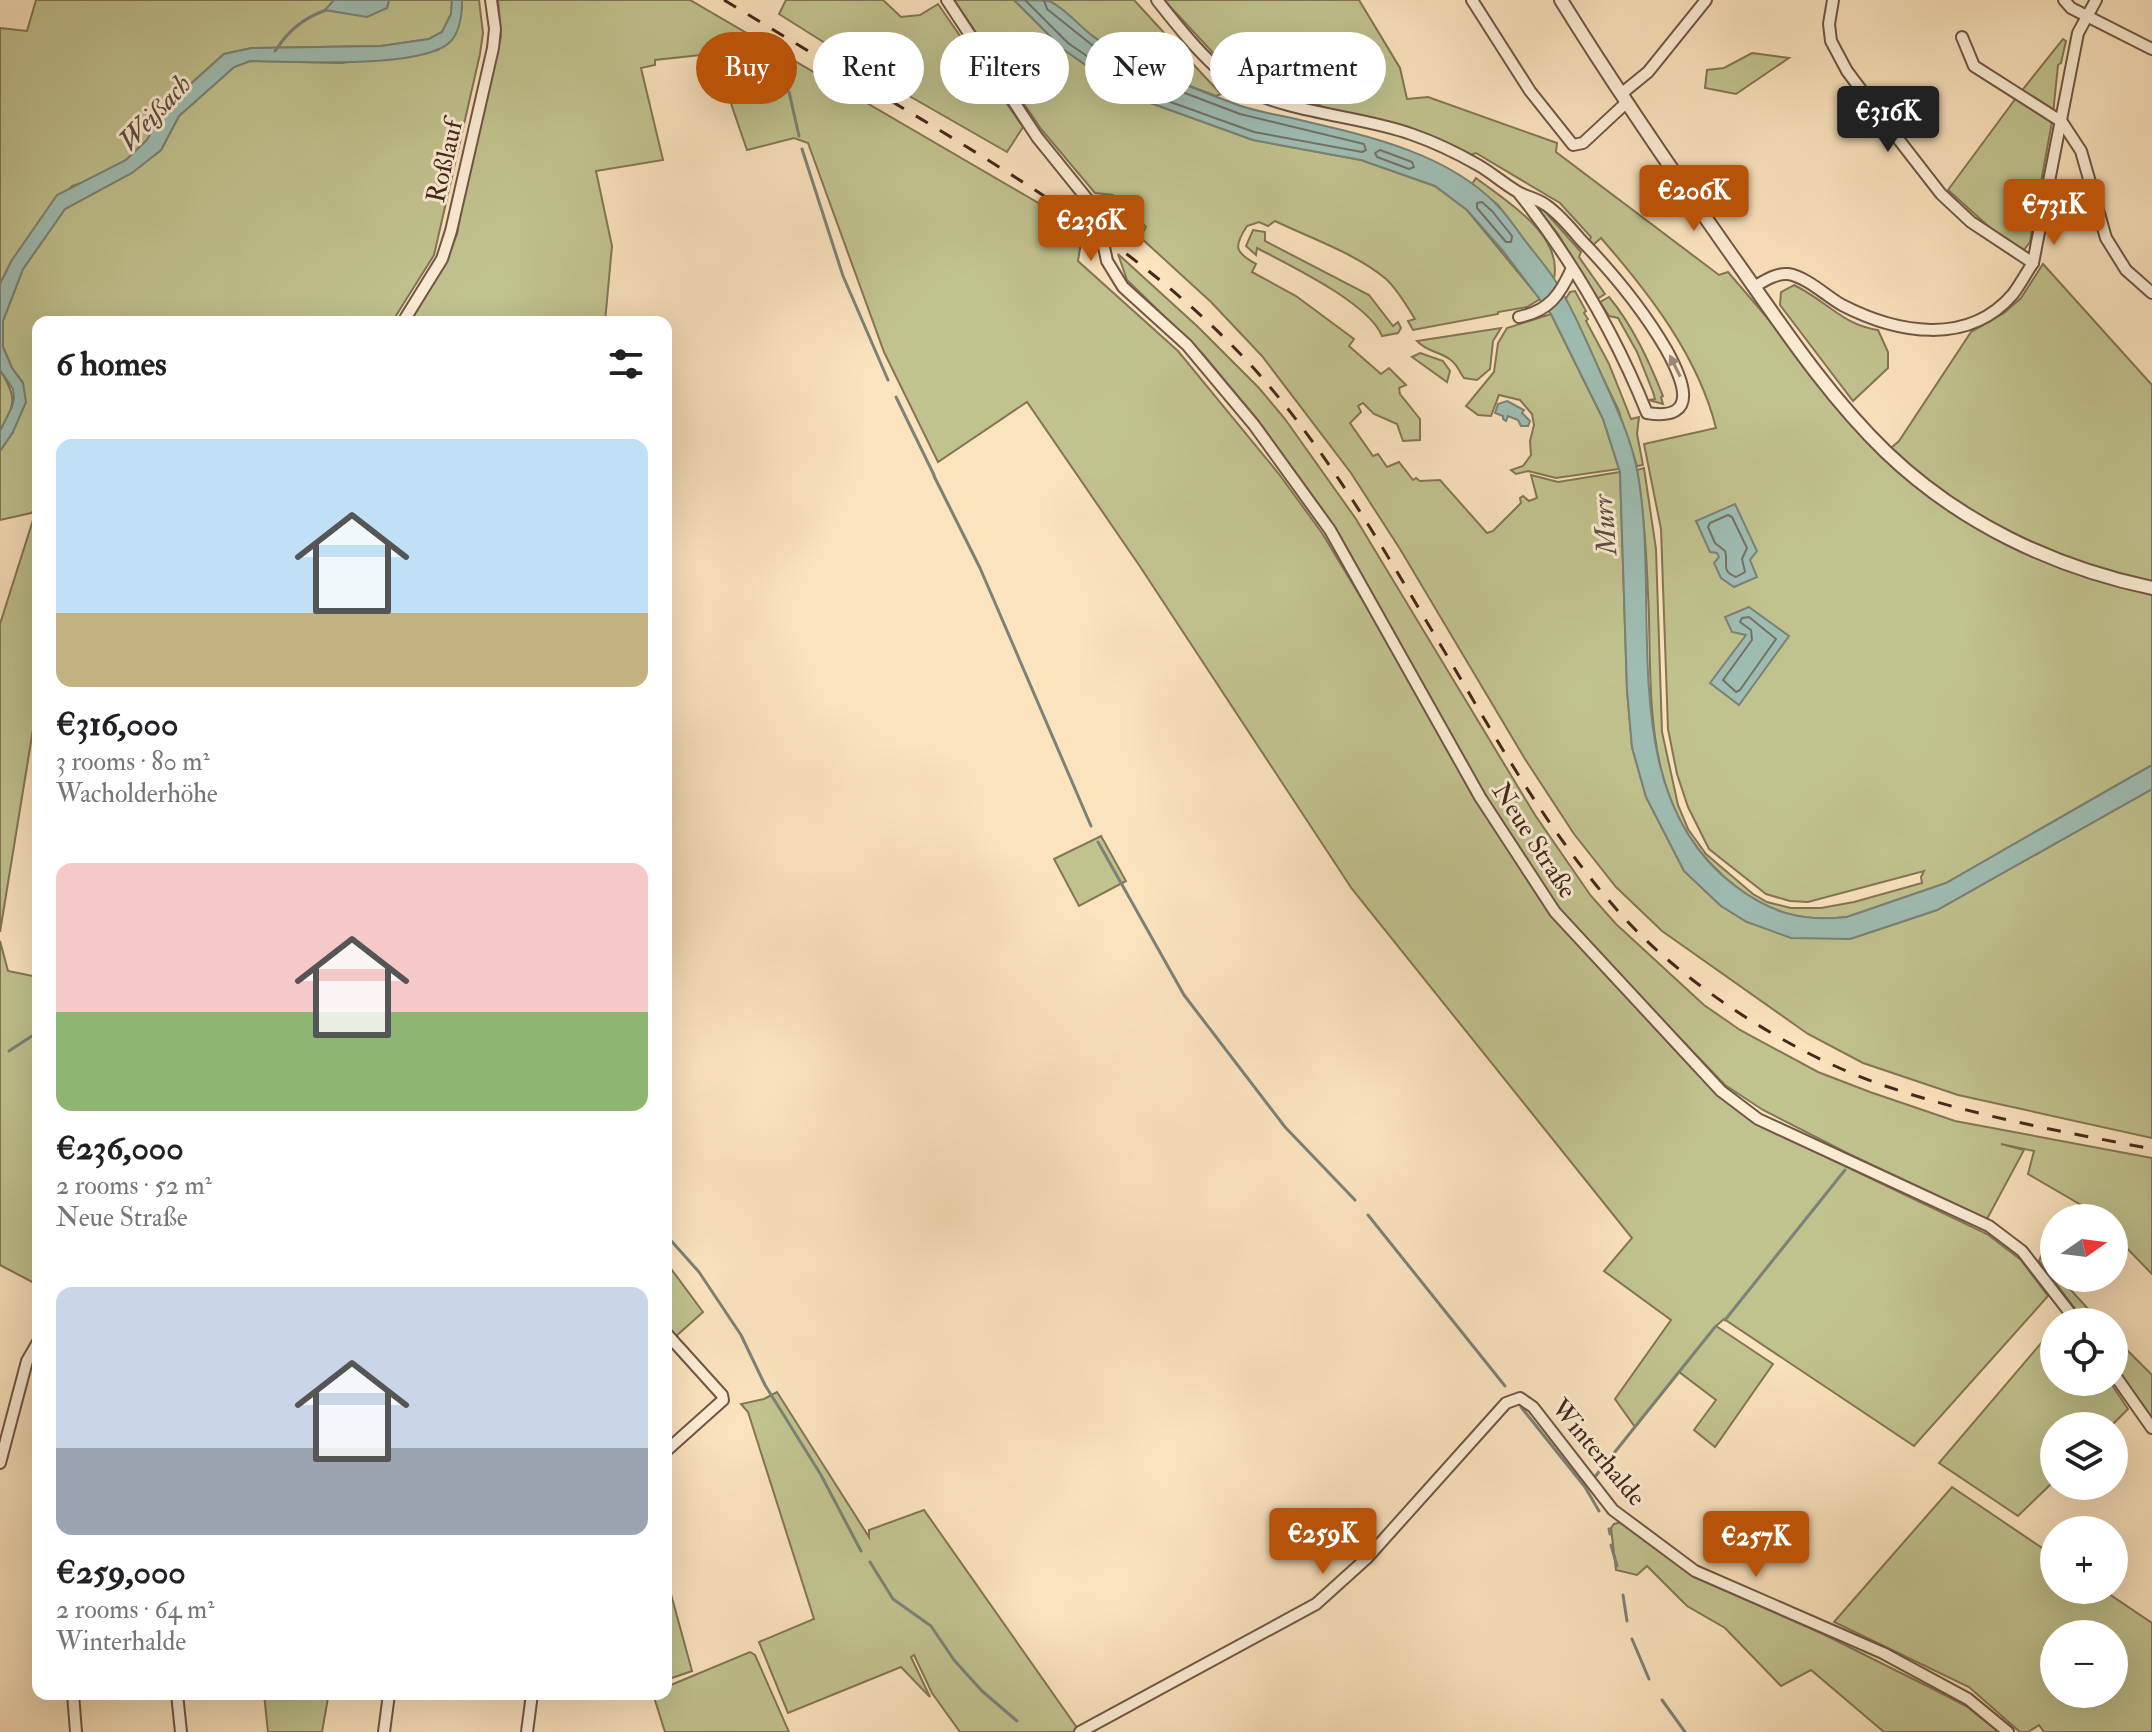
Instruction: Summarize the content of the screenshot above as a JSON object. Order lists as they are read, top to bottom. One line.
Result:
{"streets":{"street":["Roßlauf","Neue Straße","Winterhalde"]},"water":["Weißach","Murr"],"north":"right","page":{"chip":["Buy","Rent","Filters","New","Apartment"],"price":["€316K","€206K","€731K","€236K","€259K","€257K"],"heading":"6 homes","list":[{"name":"€316,000","note":"3 rooms · 80 m² · Wacholderhöhe"},{"name":"€236,000","note":"2 rooms · 52 m² · Neue Straße"},{"name":"€259,000","note":"2 rooms · 64 m² · Winterhalde"}],"map_buttons":["+","−"]}}
